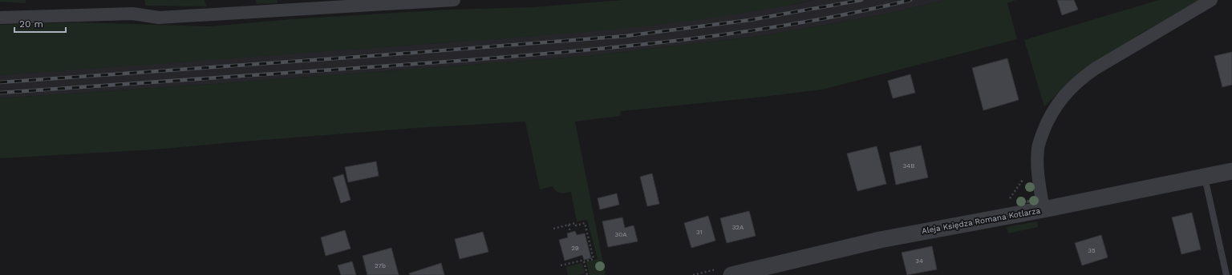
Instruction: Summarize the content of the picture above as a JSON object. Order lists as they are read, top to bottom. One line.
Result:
{"streets":{"street":["Aleja Księdza Romana Kotlarza"]},"house_numbers":["34B","32A","31","30A","29","35","34","27b"],"scale_bar":"20 m"}
